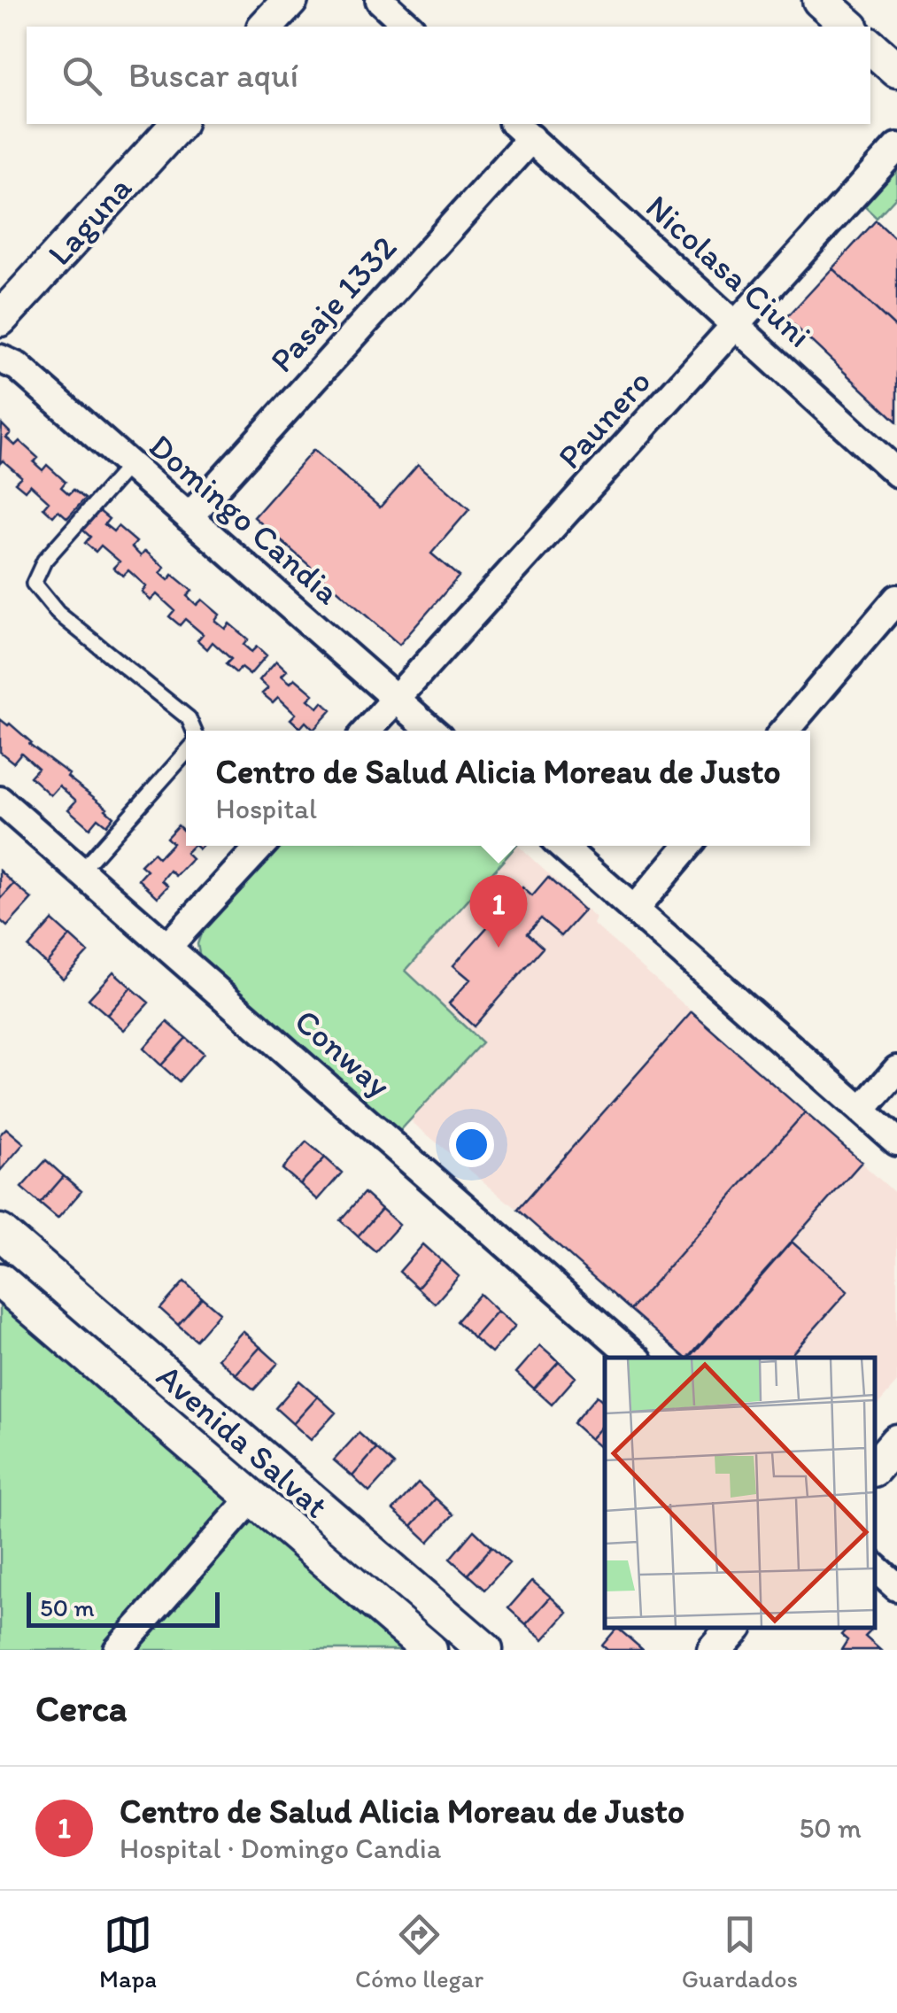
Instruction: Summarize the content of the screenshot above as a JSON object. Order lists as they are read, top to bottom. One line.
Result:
{"streets":{"street":["Laguna","Nicolasa Ciuni","Pasaje 1332","Paunero","Domingo Candia","Conway","Avenida Salvat"]},"crossings":[["Nicolasa Ciuni","Pasaje 1332"],["Nicolasa Ciuni","Paunero"],["Pasaje 1332","Domingo Candia"],["Paunero","Domingo Candia"]],"scale_bar":"50 m","page":{"search":"Buscar aquí","popup":["Centro de Salud Alicia Moreau de Justo","Hospital"],"pins":"1","scale":"50 m","heading":"Cerca","list":[{"mark":"1","name":"Centro de Salud Alicia Moreau de Justo","note":"Hospital · Domingo Candia","value":"50 m"}],"nav":["Mapa","Cómo llegar","Guardados"]}}
